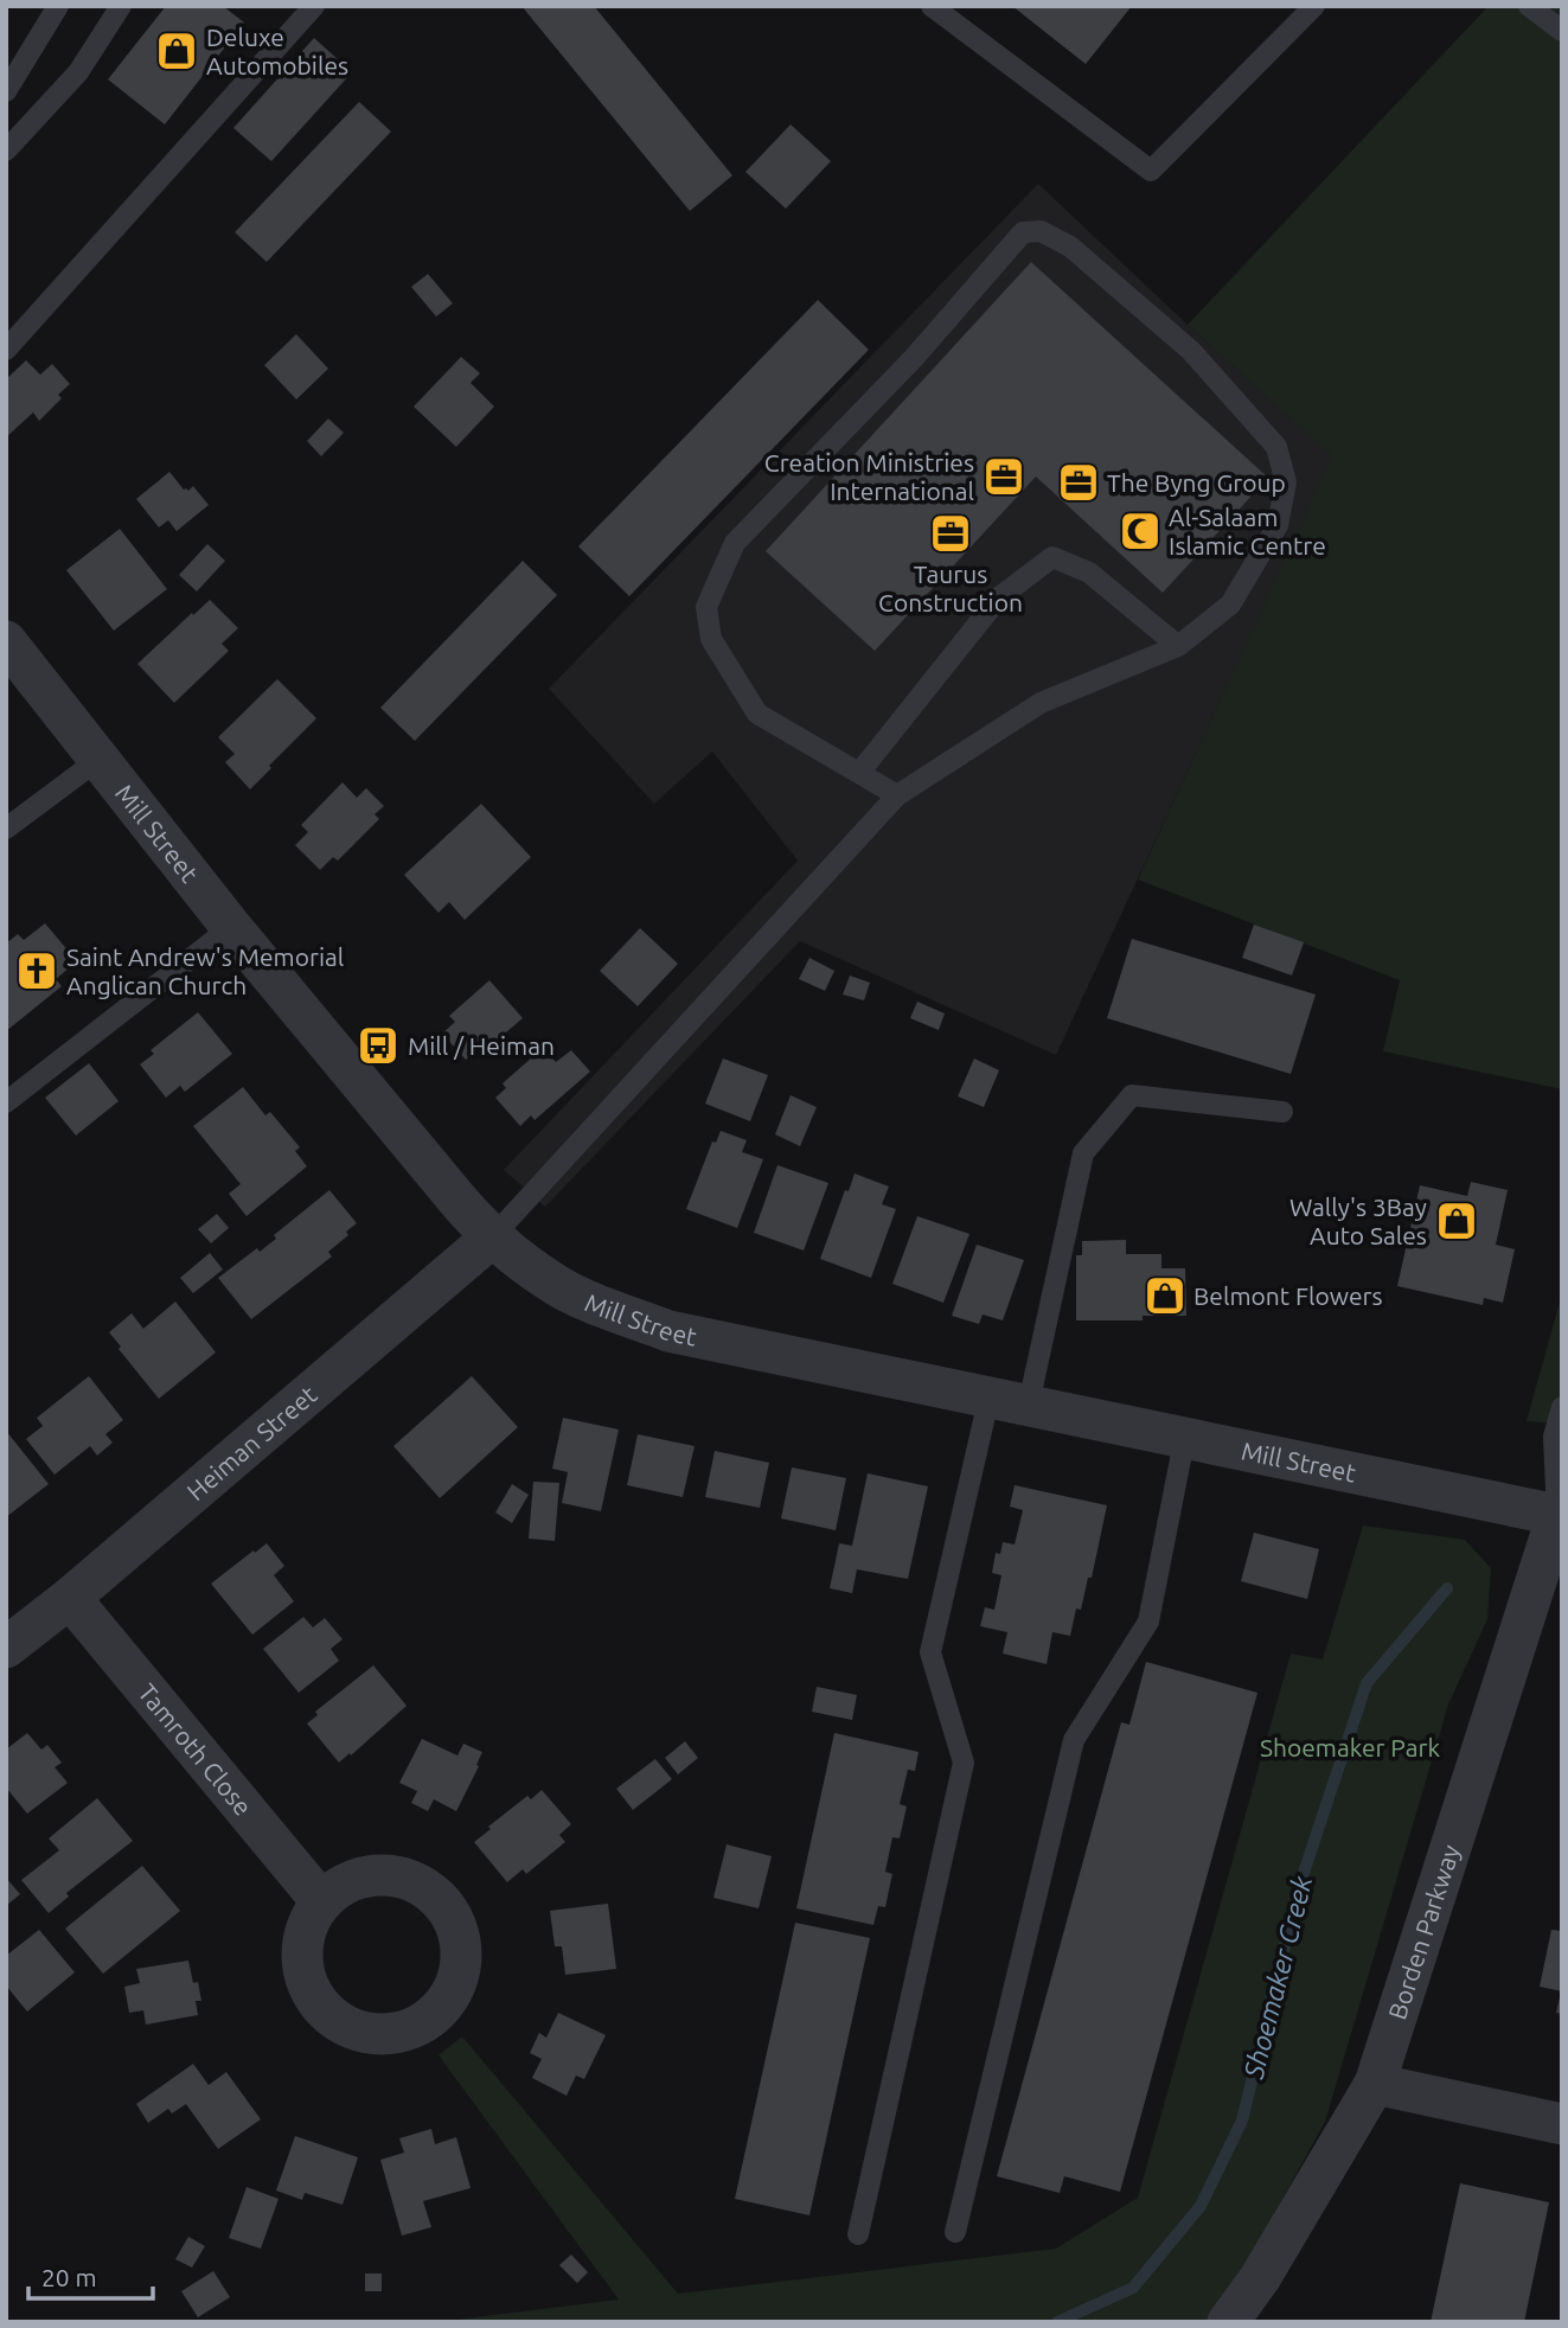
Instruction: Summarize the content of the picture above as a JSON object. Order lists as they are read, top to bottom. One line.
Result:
{"streets":{"street":["Mill Street","Heiman Street","Tamroth Close","Borden Parkway"]},"crossings":[["Mill Street","Heiman Street"],["Mill Street","Borden Parkway"],["Heiman Street","Tamroth Close"]],"water":["Shoemaker Creek"],"parks":["Shoemaker Park"],"places":{"shop":["Deluxe Automobiles","Wally's 3Bay Auto Sales","Belmont Flowers"],"office":["Creation Ministries International","The Byng Group","Taurus Construction"],"mosque":["Al-Salaam Islamic Centre"],"church":["Saint Andrew's Memorial Anglican Church"],"bus stop":["Mill / Heiman"]},"scale_bar":"20 m"}
